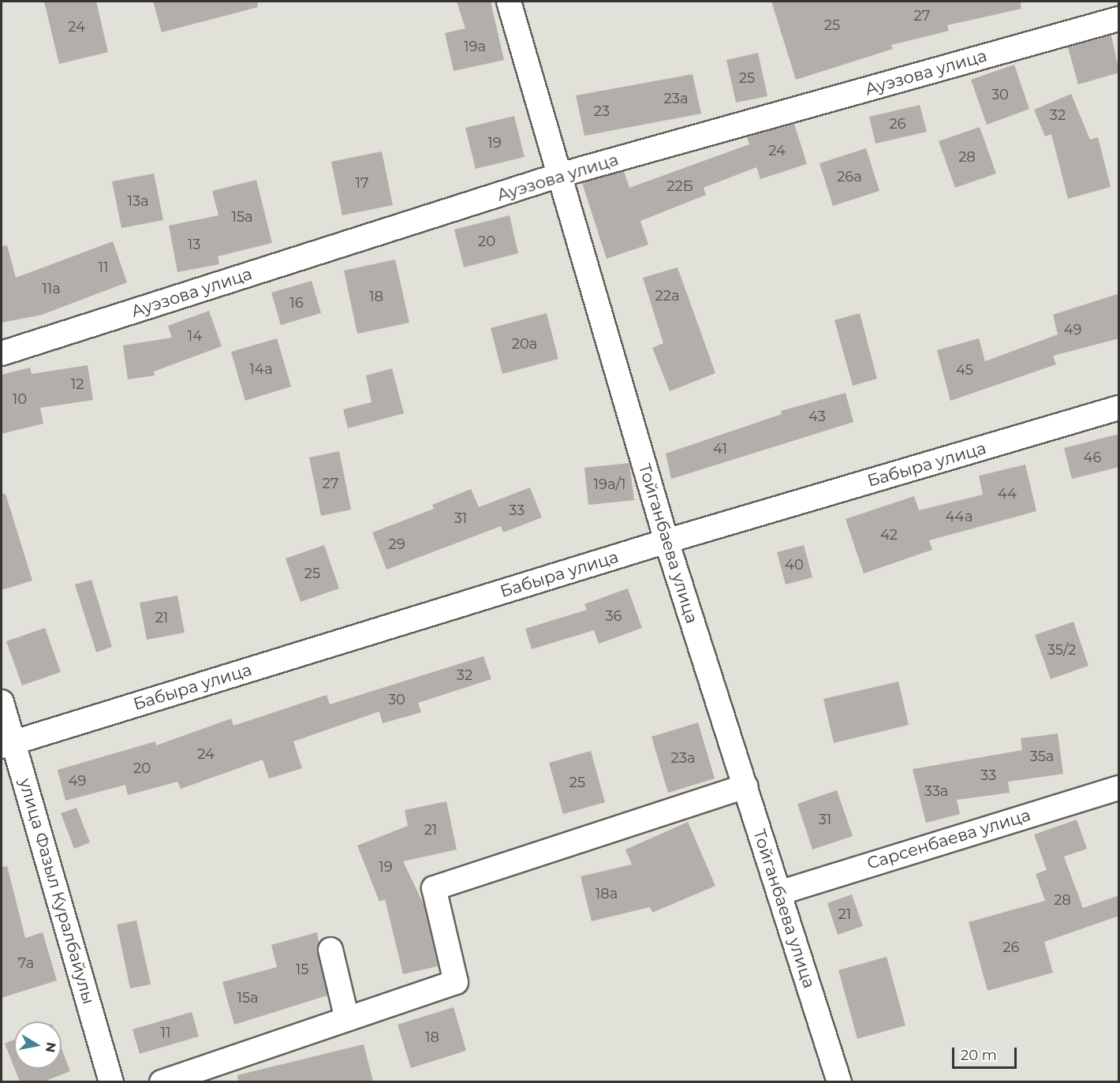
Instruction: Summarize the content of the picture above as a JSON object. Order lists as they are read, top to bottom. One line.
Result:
{"streets":{"street":["Ауэзова улица","Бабыра улица","Тойганбаева улица","Сарсенбаева улица","улица Фазыл Куралбайулы"]},"crossings":[["Ауэзова улица","Тойганбаева улица"],["Бабыра улица","Тойганбаева улица"],["Бабыра улица","улица Фазыл Куралбайулы"],["Тойганбаева улица","Сарсенбаева улица"]],"house_numbers":["27","25","24","19а","25","30","23а","23","32","26","19","24","28","26а","17","22Б","13а","15а","20","13","11","11а","22а","18","16","49","14","20а","14а","45","12","10","43","41","46","27","19а/1","44","33","44а","31","42","29","40","25","36","21","35/2","32","30","24","35а","23а","20","33","49","25","33а","31","21","19","18а","28","21","26","7а","15","15а","11","18"],"scale_bar":"20 m","north":"right"}
